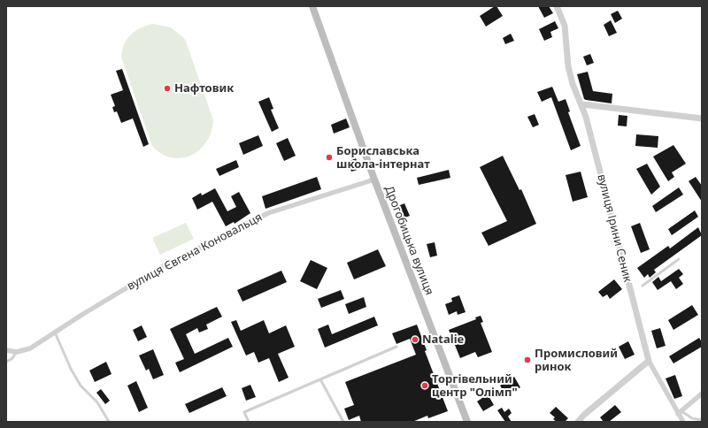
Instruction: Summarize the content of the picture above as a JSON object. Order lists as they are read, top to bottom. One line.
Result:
{"streets":{"main road":["Дрогобицька вулиця"],"street":["вулиця Ірини Сеник","вулиця Євгена Коновальця"]},"crossings":[["Дрогобицька вулиця","вулиця Євгена Коновальця"]],"places":["Нафтовик","Бориславська школа-інтернат","Natalie","Промисловий ринок","Торгівельний центр \"Олімп\""]}
